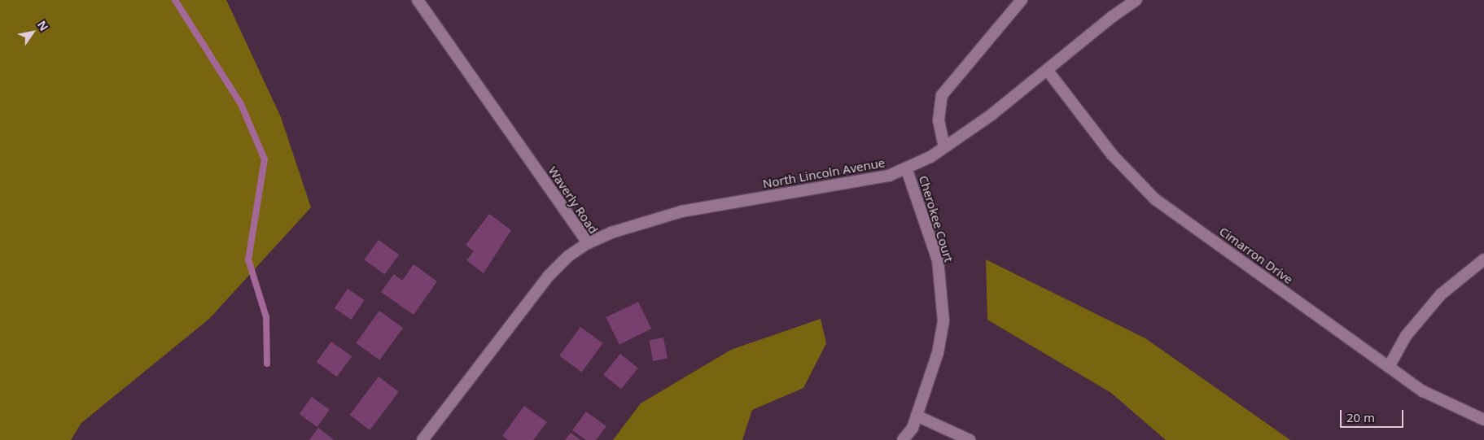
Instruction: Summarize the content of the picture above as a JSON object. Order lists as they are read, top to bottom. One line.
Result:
{"streets":{"street":["North Lincoln Avenue","Waverly Road","Cherokee Court","Cimarron Drive"]},"crossings":[["North Lincoln Avenue","Waverly Road"],["North Lincoln Avenue","Cherokee Court"],["North Lincoln Avenue","Cimarron Drive"]],"scale_bar":"20 m","north":"top right"}
